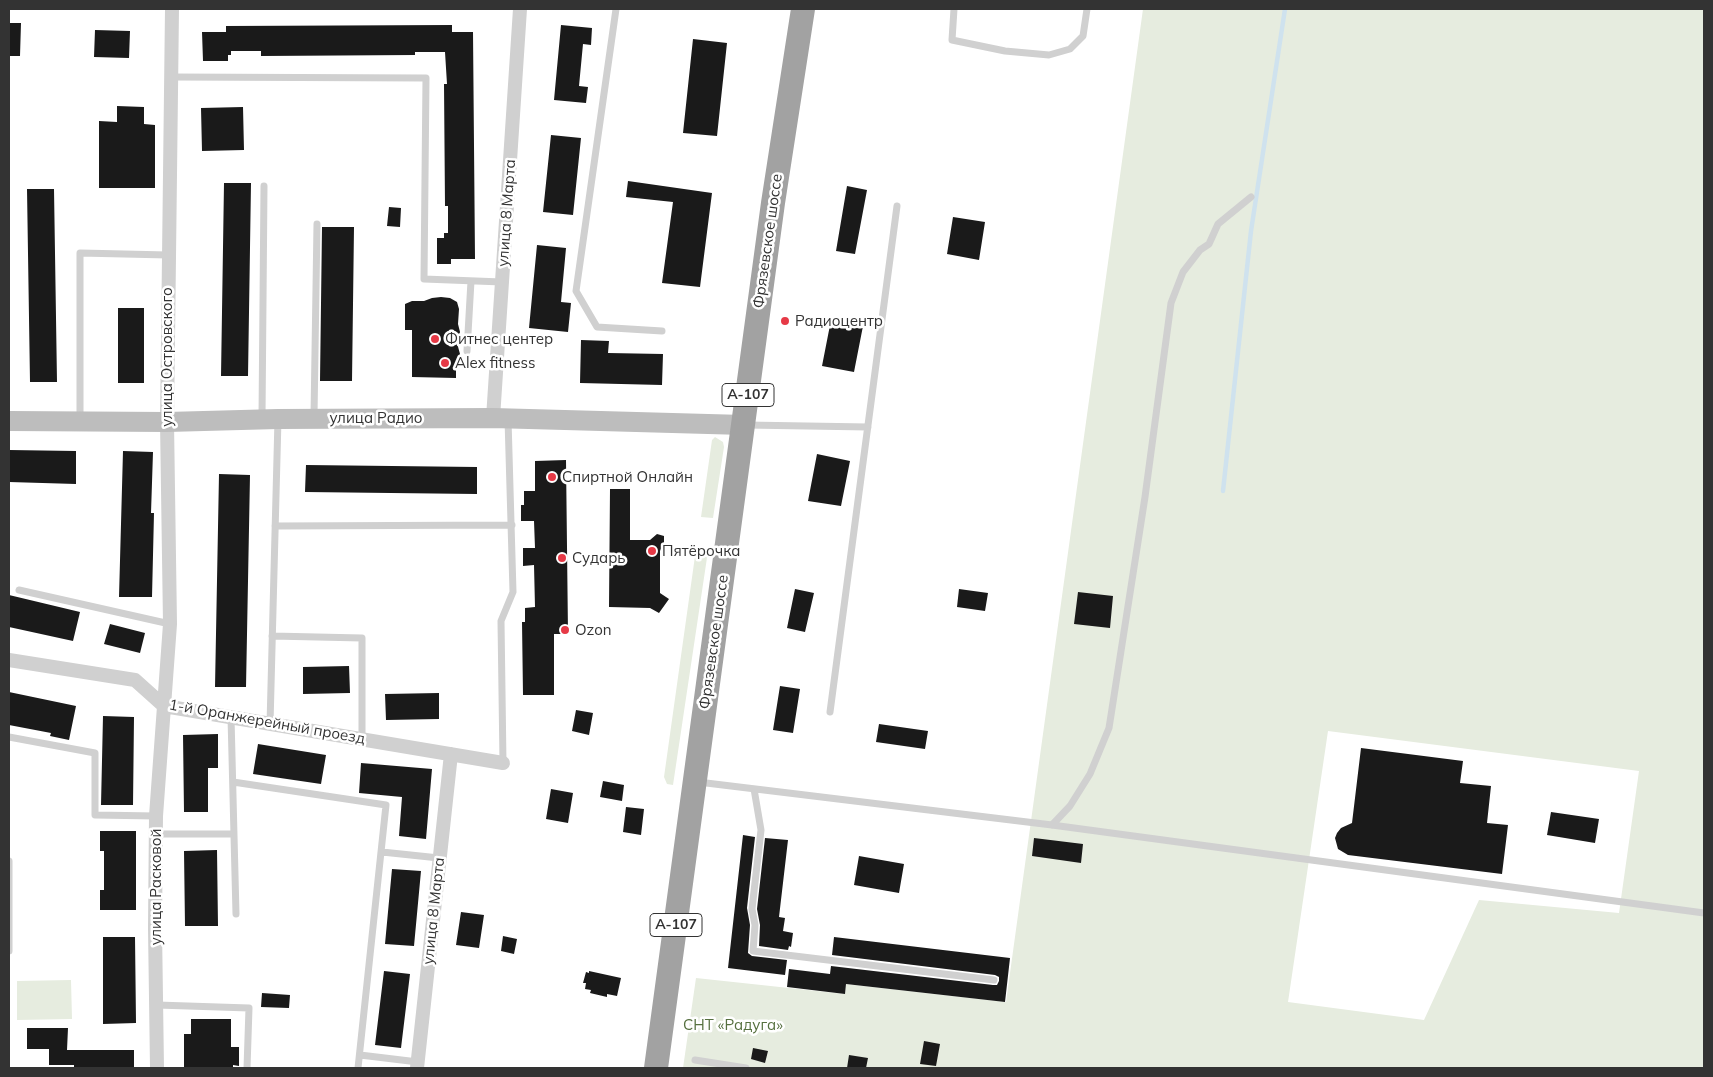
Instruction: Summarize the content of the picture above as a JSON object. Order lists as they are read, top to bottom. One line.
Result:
{"streets":{"highway":["Фрязевское шоссе","А-107"],"main road":["улица Радио"],"street":["улица 8 Марта","улица Островского","1-й Оранжерейный проезд","улица Расковой"]},"crossings":[["улица 8 Марта","улица Радио"],["улица 8 Марта","1-й Оранжерейный проезд"],["Фрязевское шоссе","улица Радио"],["улица Островского","улица Радио"],["улица Островского","1-й Оранжерейный проезд"],["улица Островского","улица Расковой"],["1-й Оранжерейный проезд","улица Расковой"]],"parks":["СНТ «Радуга»"],"places":["Радиоцентр","Фитнес центер","Alex fitness","Спиртной Онлайн","Пятёрочка","Сударь","Ozon"]}
